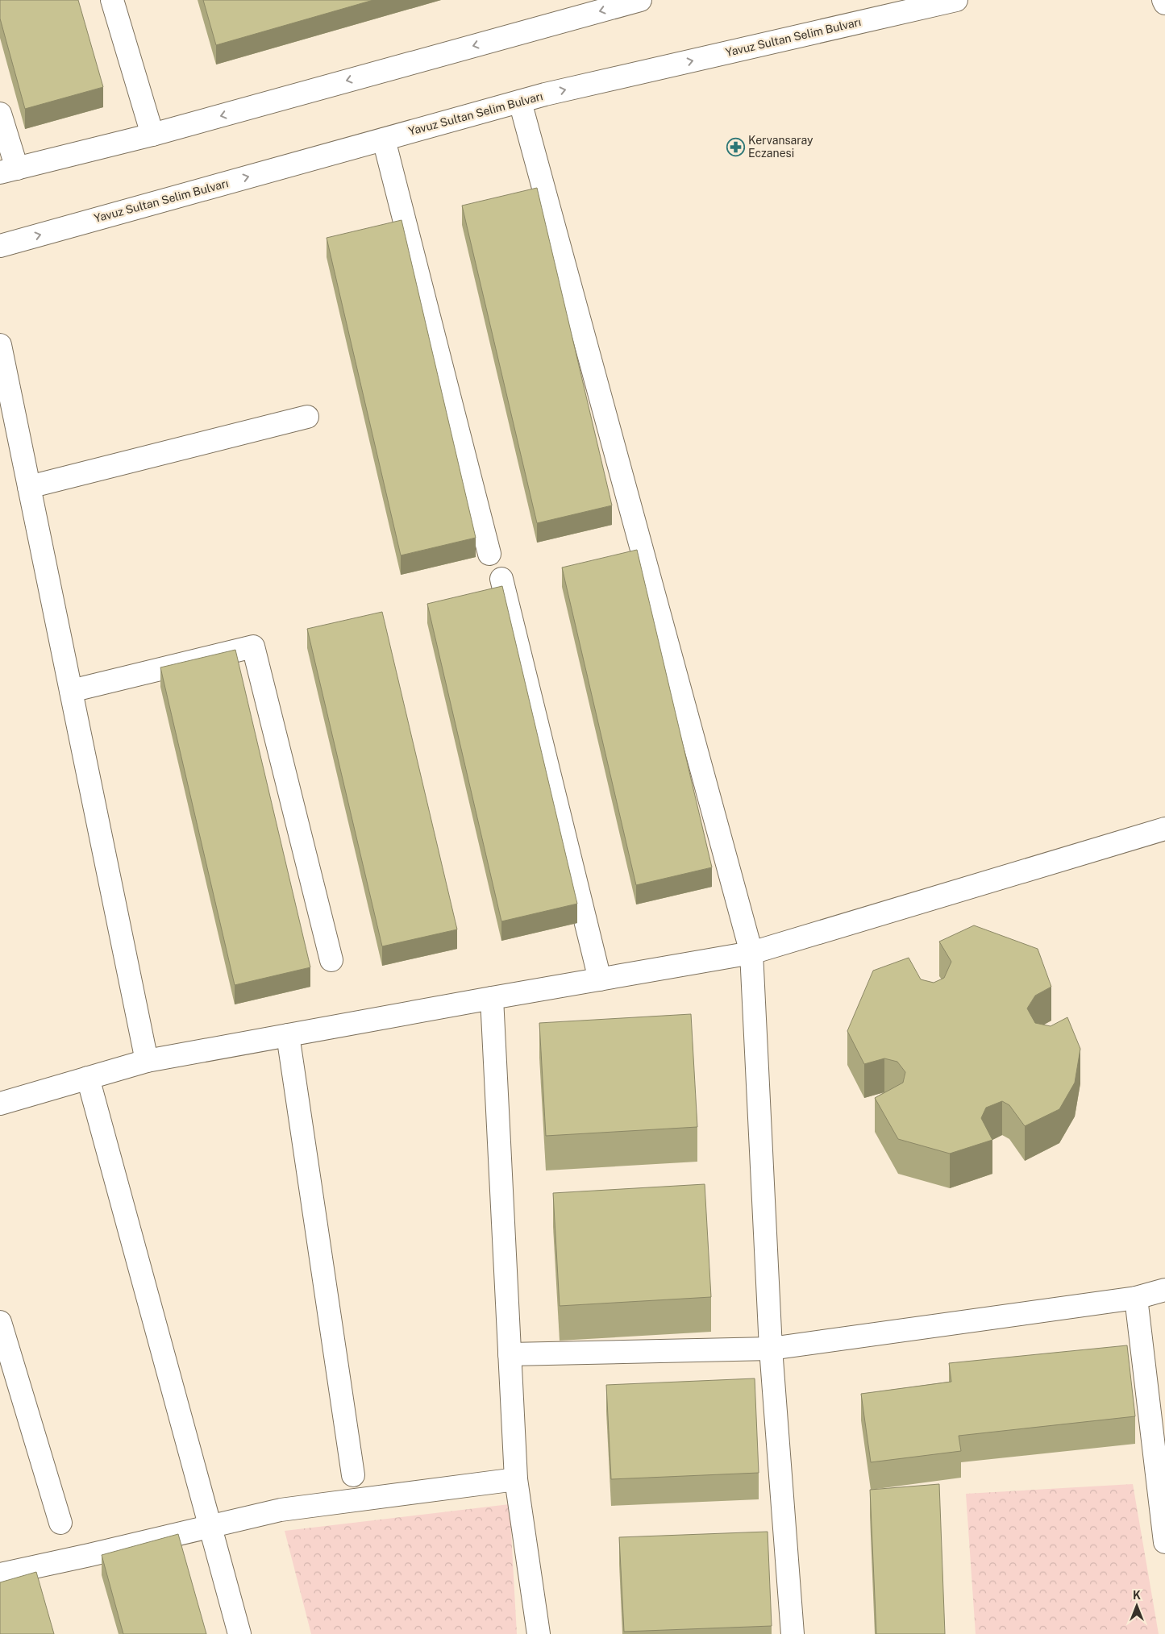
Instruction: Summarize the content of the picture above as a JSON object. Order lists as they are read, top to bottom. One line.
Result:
{"streets":{"street":["Yavuz Sultan Selim Bulvarı"]},"places":{"pharmacy":["Kervansaray Eczanesi"]},"north":"top"}
